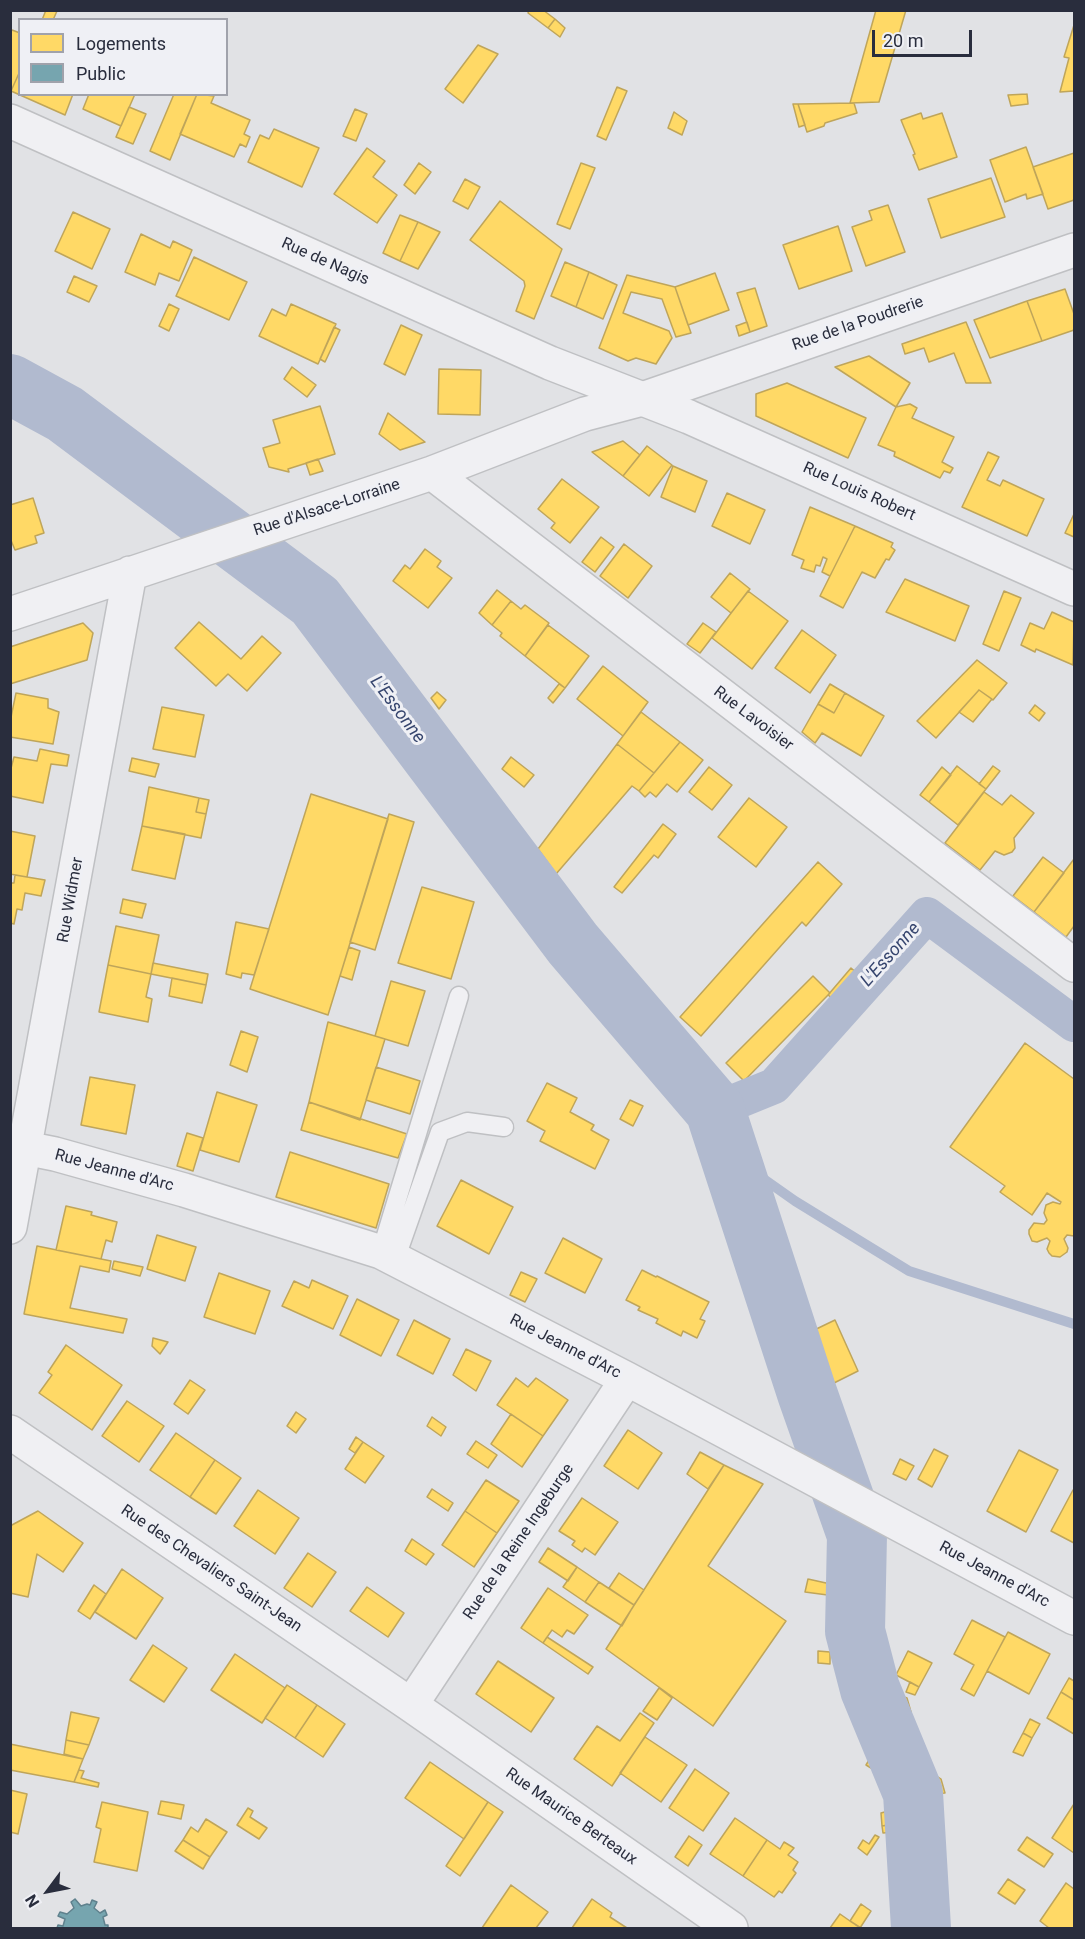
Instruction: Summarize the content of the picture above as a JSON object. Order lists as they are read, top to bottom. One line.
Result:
{"streets":{"street":["Rue de Nagis","Rue de la Poudrerie","Rue Louis Robert","Rue d'Alsace-Lorraine","Rue Lavoisier","Rue Widmer","Rue Jeanne d'Arc","Rue de la Reine Ingeburge","Rue des Chevaliers Saint-Jean","Rue Maurice Berteaux"]},"crossings":[["Rue de Nagis","Rue de la Poudrerie"],["Rue de Nagis","Rue Louis Robert"],["Rue de Nagis","Rue d'Alsace-Lorraine"],["Rue de la Poudrerie","Rue Louis Robert"],["Rue de la Poudrerie","Rue d'Alsace-Lorraine"],["Rue Louis Robert","Rue d'Alsace-Lorraine"],["Rue d'Alsace-Lorraine","Rue Lavoisier"],["Rue d'Alsace-Lorraine","Rue Widmer"],["Rue Widmer","Rue Jeanne d'Arc"],["Rue Jeanne d'Arc","Rue de la Reine Ingeburge"],["Rue de la Reine Ingeburge","Rue des Chevaliers Saint-Jean"],["Rue de la Reine Ingeburge","Rue Maurice Berteaux"],["Rue des Chevaliers Saint-Jean","Rue Maurice Berteaux"]],"water":["L'Essonne"],"legend":["Logements","Public"],"scale_bar":"20 m","north":"bottom left"}
